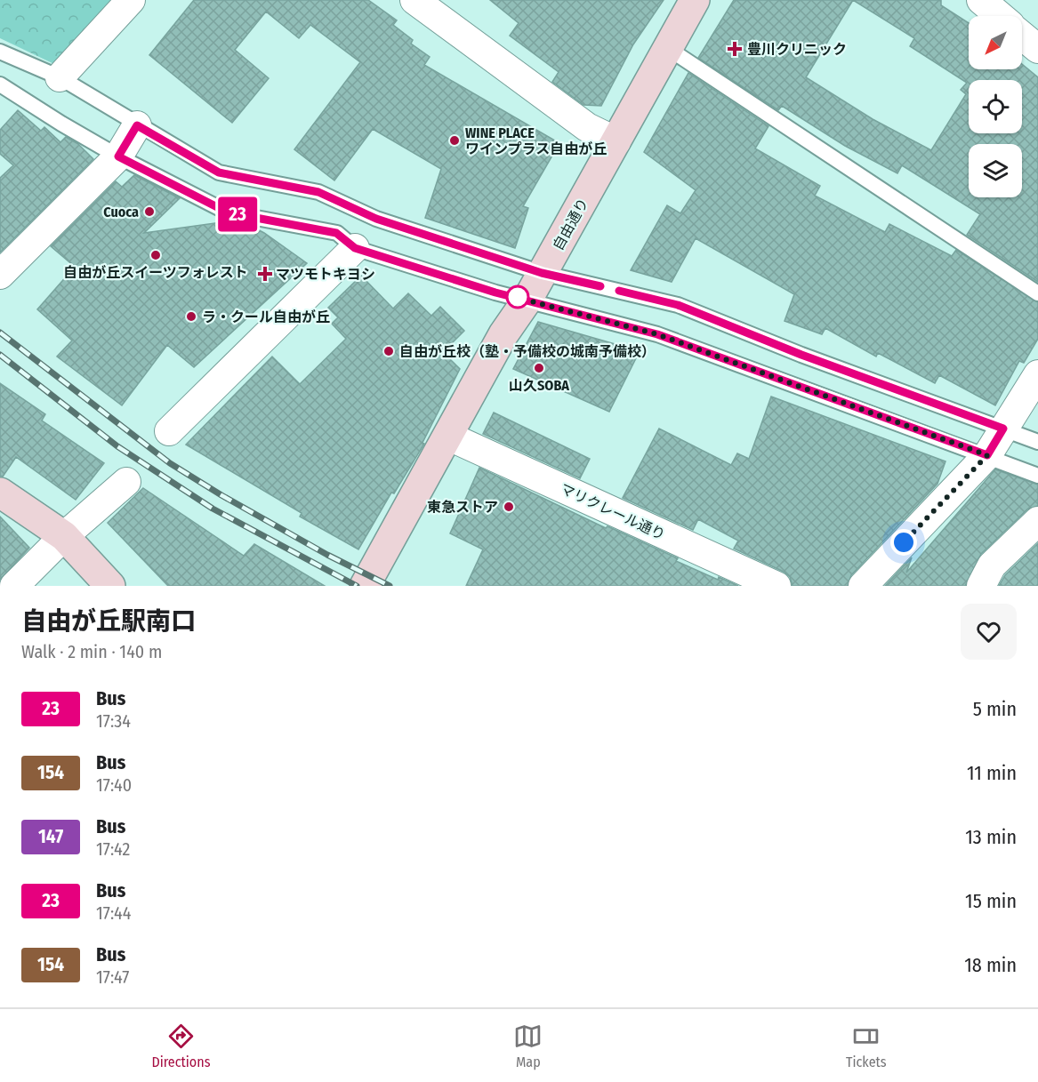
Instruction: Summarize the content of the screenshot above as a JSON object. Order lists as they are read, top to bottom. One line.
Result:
{"streets":{"main road":["自由通り"],"street":["マリクレール通り"]},"crossings":[["自由通り","マリクレール通り"]],"places":{"health":["豊川クリニック","マツモトキヨシ"],"other":["WINE PLACE ワインプラス自由が丘","Cuoca","自由が丘スイーツフォレスト","ラ・クール自由が丘","自由が丘校（塾・予備校の城南予備校）","山久SOBA","東急ストア"]},"lines":["bus line 23"],"north":"bottom left","page":{"on_map":"23","heading":["自由が丘駅南口","Walk · 2 min · 140 m"],"list":[{"mark":"23","name":"Bus","note":"17:34","value":"5 min"},{"mark":"154","name":"Bus","note":"17:40","value":"11 min"},{"mark":"147","name":"Bus","note":"17:42","value":"13 min"},{"mark":"23","name":"Bus","note":"17:44","value":"15 min"},{"mark":"154","name":"Bus","note":"17:47","value":"18 min"}],"tabs":["Directions","Map","Tickets"]}}
